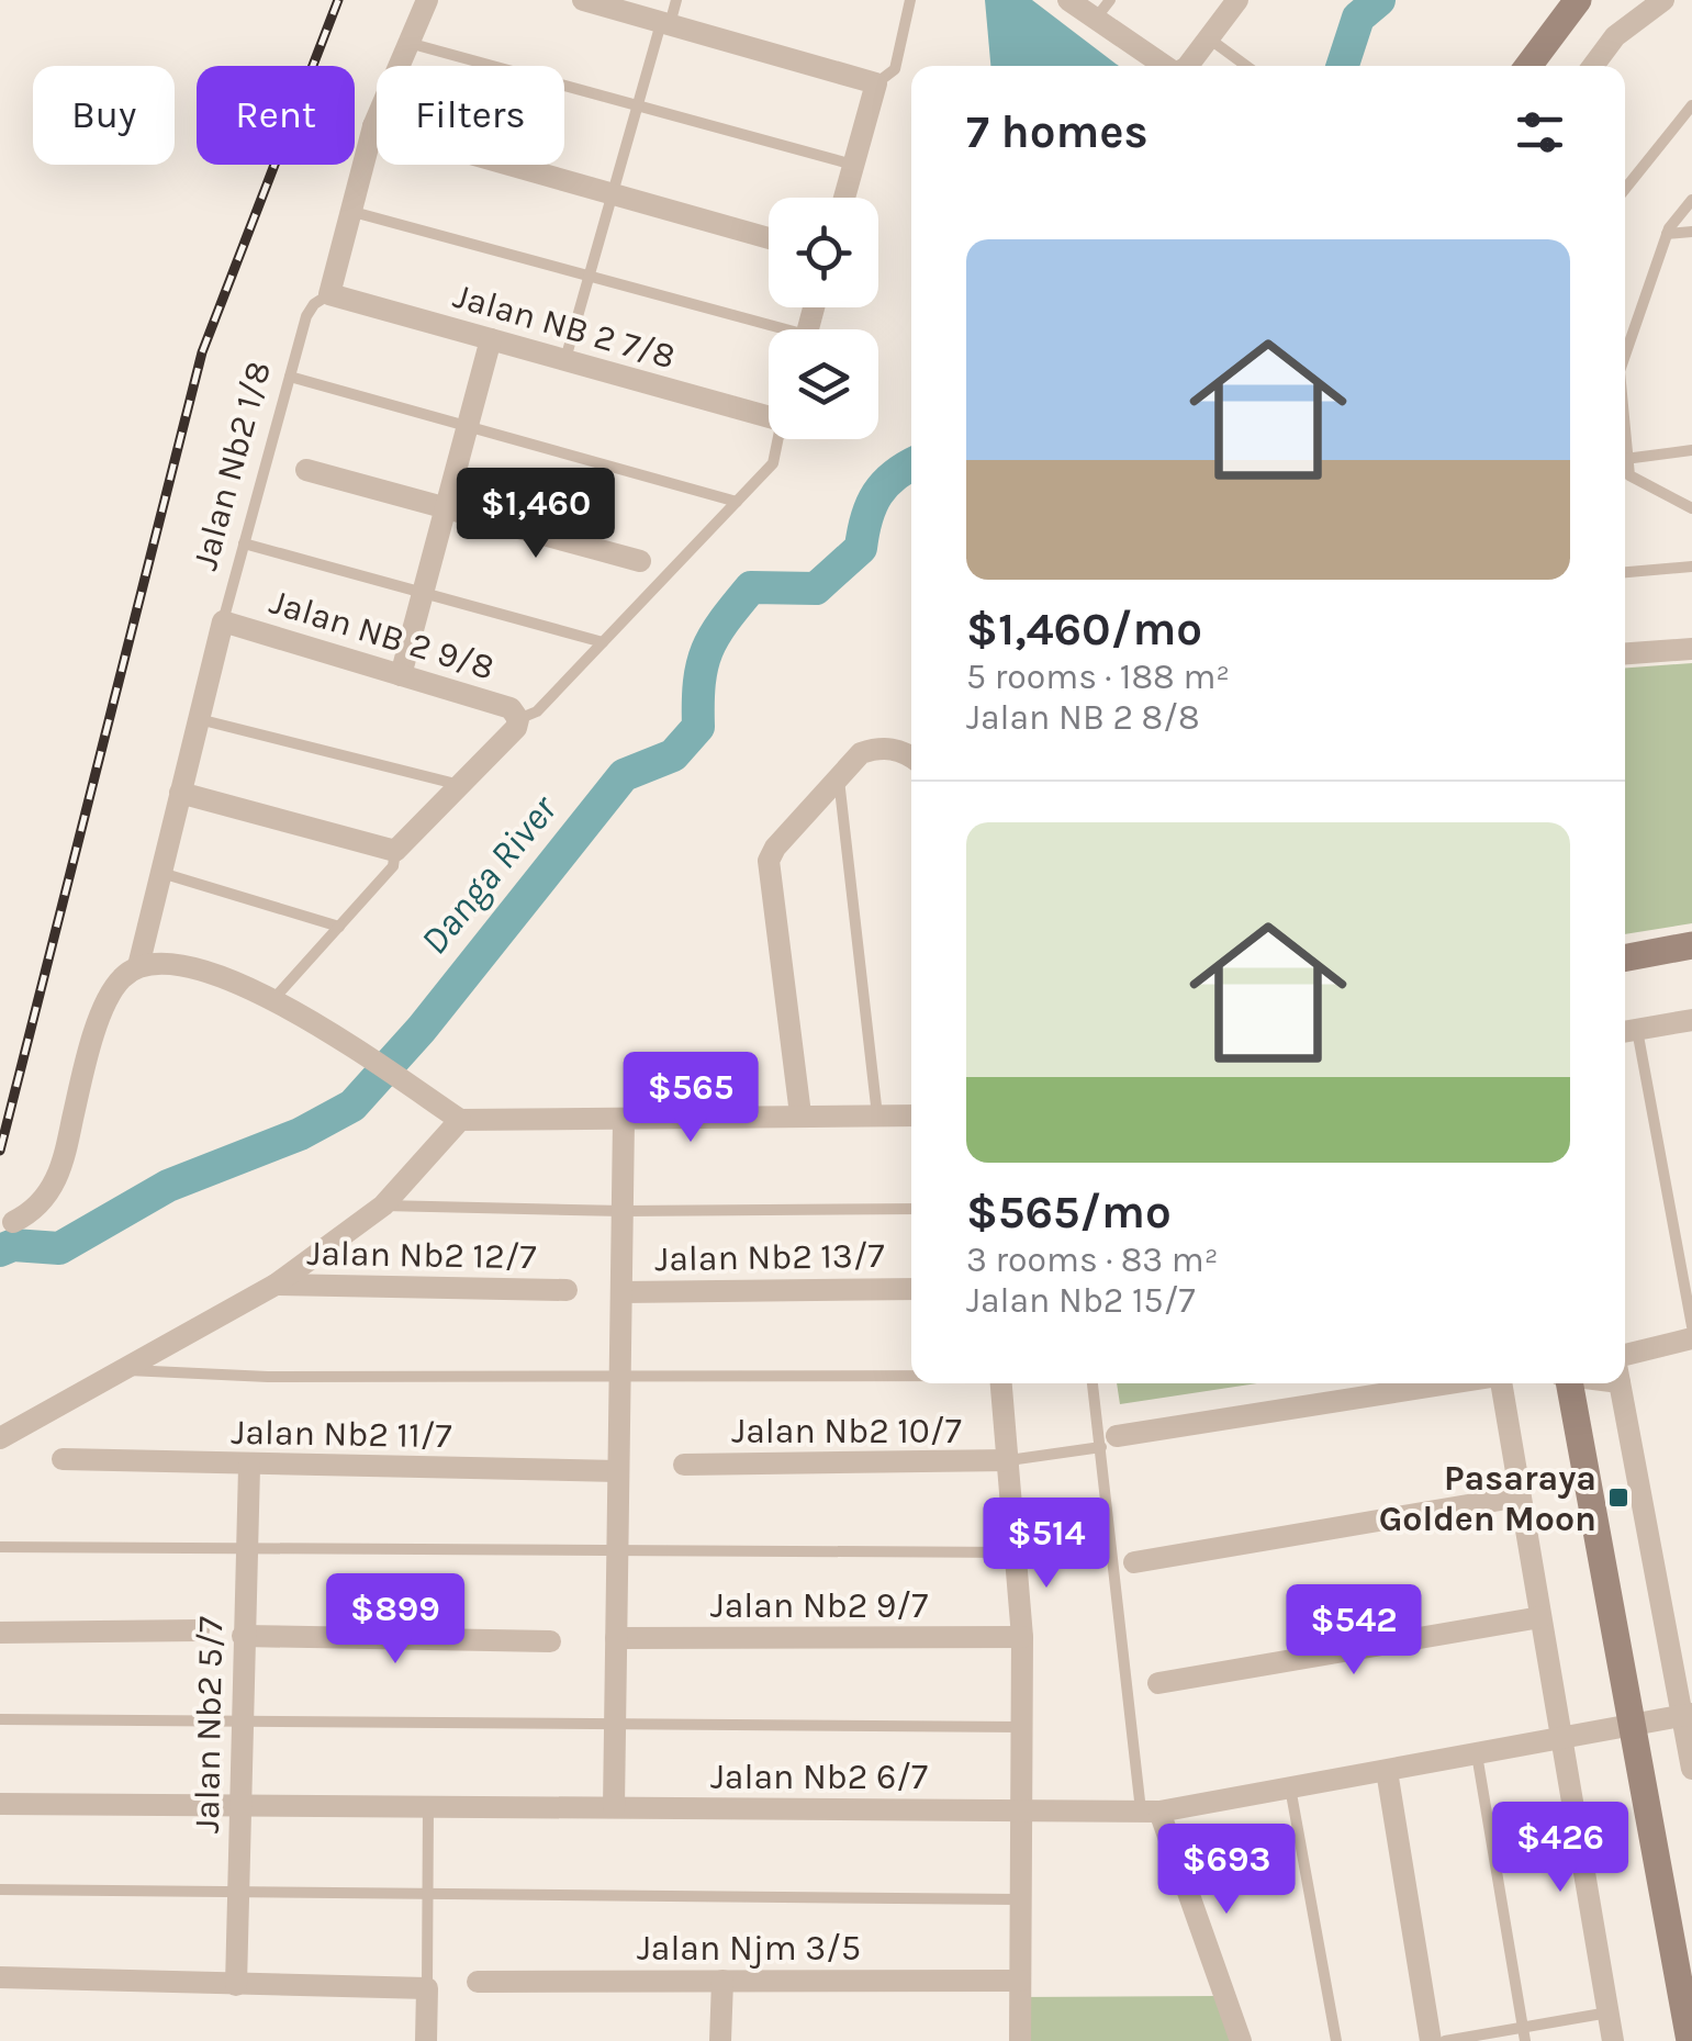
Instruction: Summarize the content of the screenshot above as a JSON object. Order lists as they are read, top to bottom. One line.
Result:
{"streets":{"street":["Jalan NB 2 7/8","Jalan Nb2 1/8","Jalan NB 2 9/8","Jalan Nb2 12/7","Jalan Nb2 13/7","Jalan Nb2 10/7","Jalan Nb2 11/7","Jalan Nb2 9/7","Jalan Nb2 5/7","Jalan Nb2 6/7","Jalan Njm 3/5"]},"crossings":[["Jalan NB 2 7/8","Jalan Nb2 1/8"],["Jalan Nb2 1/8","Jalan NB 2 9/8"],["Jalan Nb2 11/7","Jalan Nb2 5/7"],["Jalan Nb2 5/7","Jalan Nb2 6/7"]],"water":["Danga River"],"places":{"transit":["Pasaraya Golden Moon"]},"page":{"chip":["Buy","Rent","Filters"],"heading":"7 homes","list":[{"name":"$1,460/mo","note":"5 rooms · 188 m² · Jalan NB 2 8/8"},{"name":"$565/mo","note":"3 rooms · 83 m² · Jalan Nb2 15/7"}],"price":["$1,460","$565","$514","$899","$542","$426","$693"]}}
